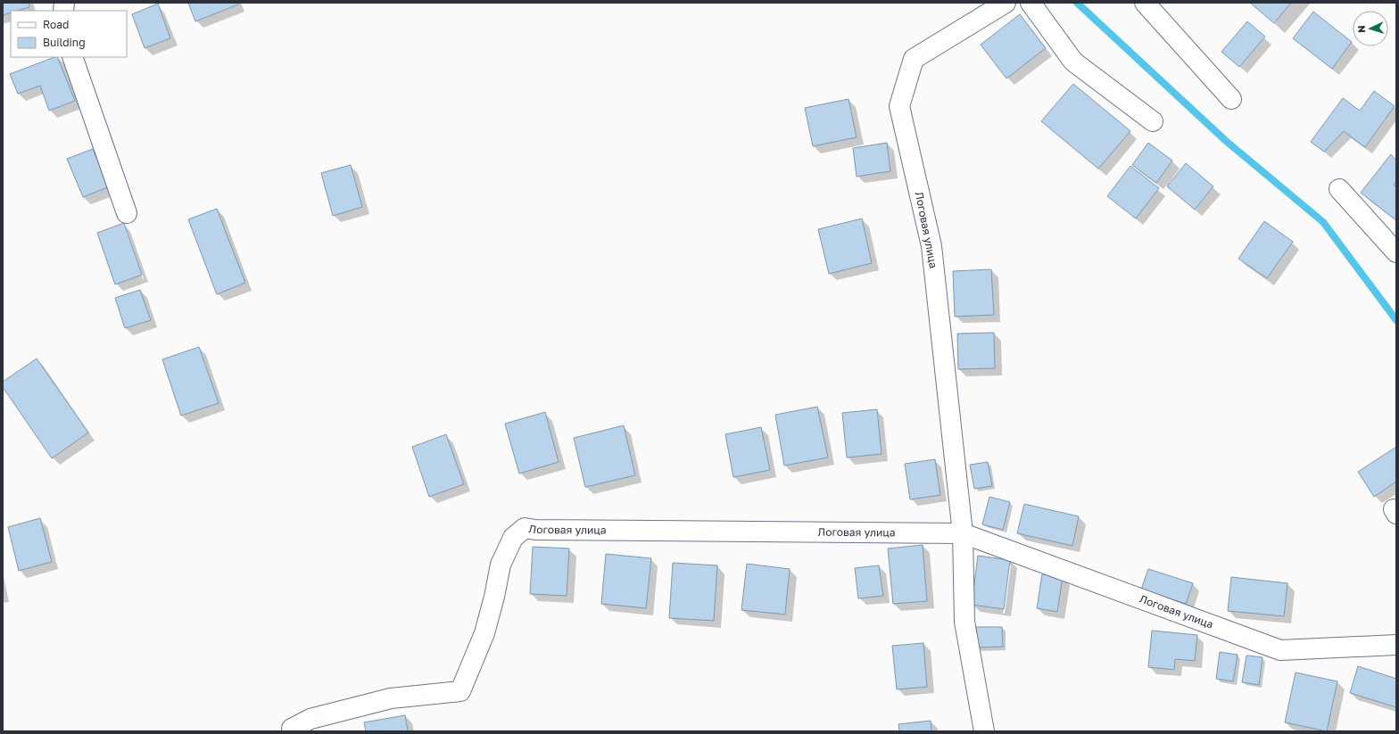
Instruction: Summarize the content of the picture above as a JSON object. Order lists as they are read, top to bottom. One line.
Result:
{"streets":{"street":["Логовая улица"]},"legend":["Road","Building"],"north":"left"}
